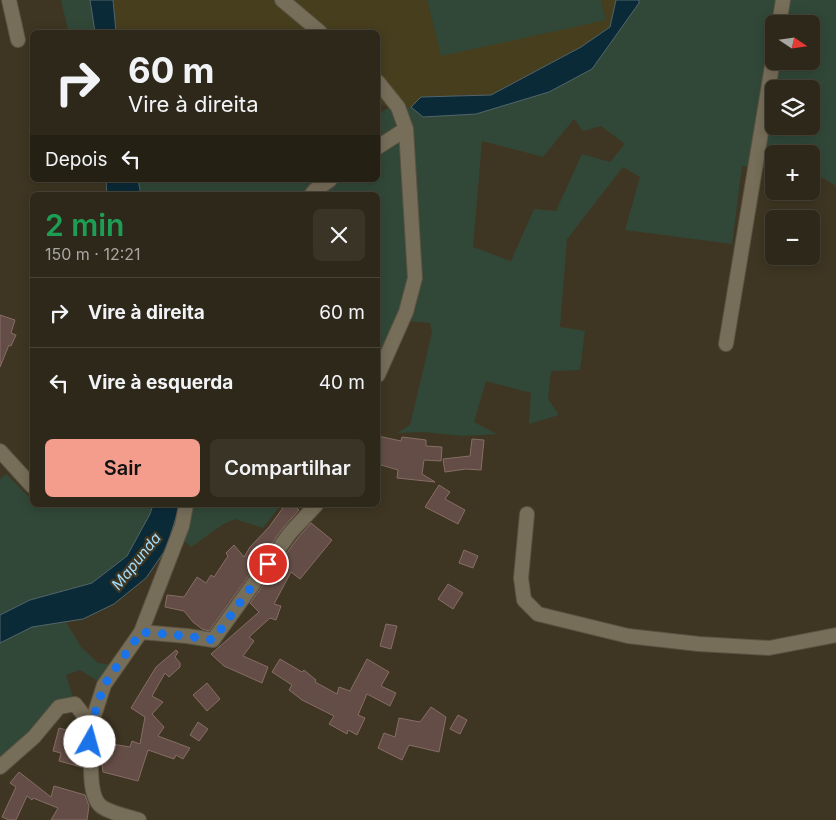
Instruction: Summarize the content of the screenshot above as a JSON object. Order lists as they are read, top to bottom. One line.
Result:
{"water":["Mapunda"],"north":"right","page":{"map_buttons":["+","−"],"turn":["60 m","Vire à direita"],"then":"Depois","heading":["2 min","150 m · 12:21"],"list":[{"name":"Vire à direita","value":"60 m"},{"name":"Vire à esquerda","value":"40 m"}],"buttons":["Sair","Compartilhar"]}}
